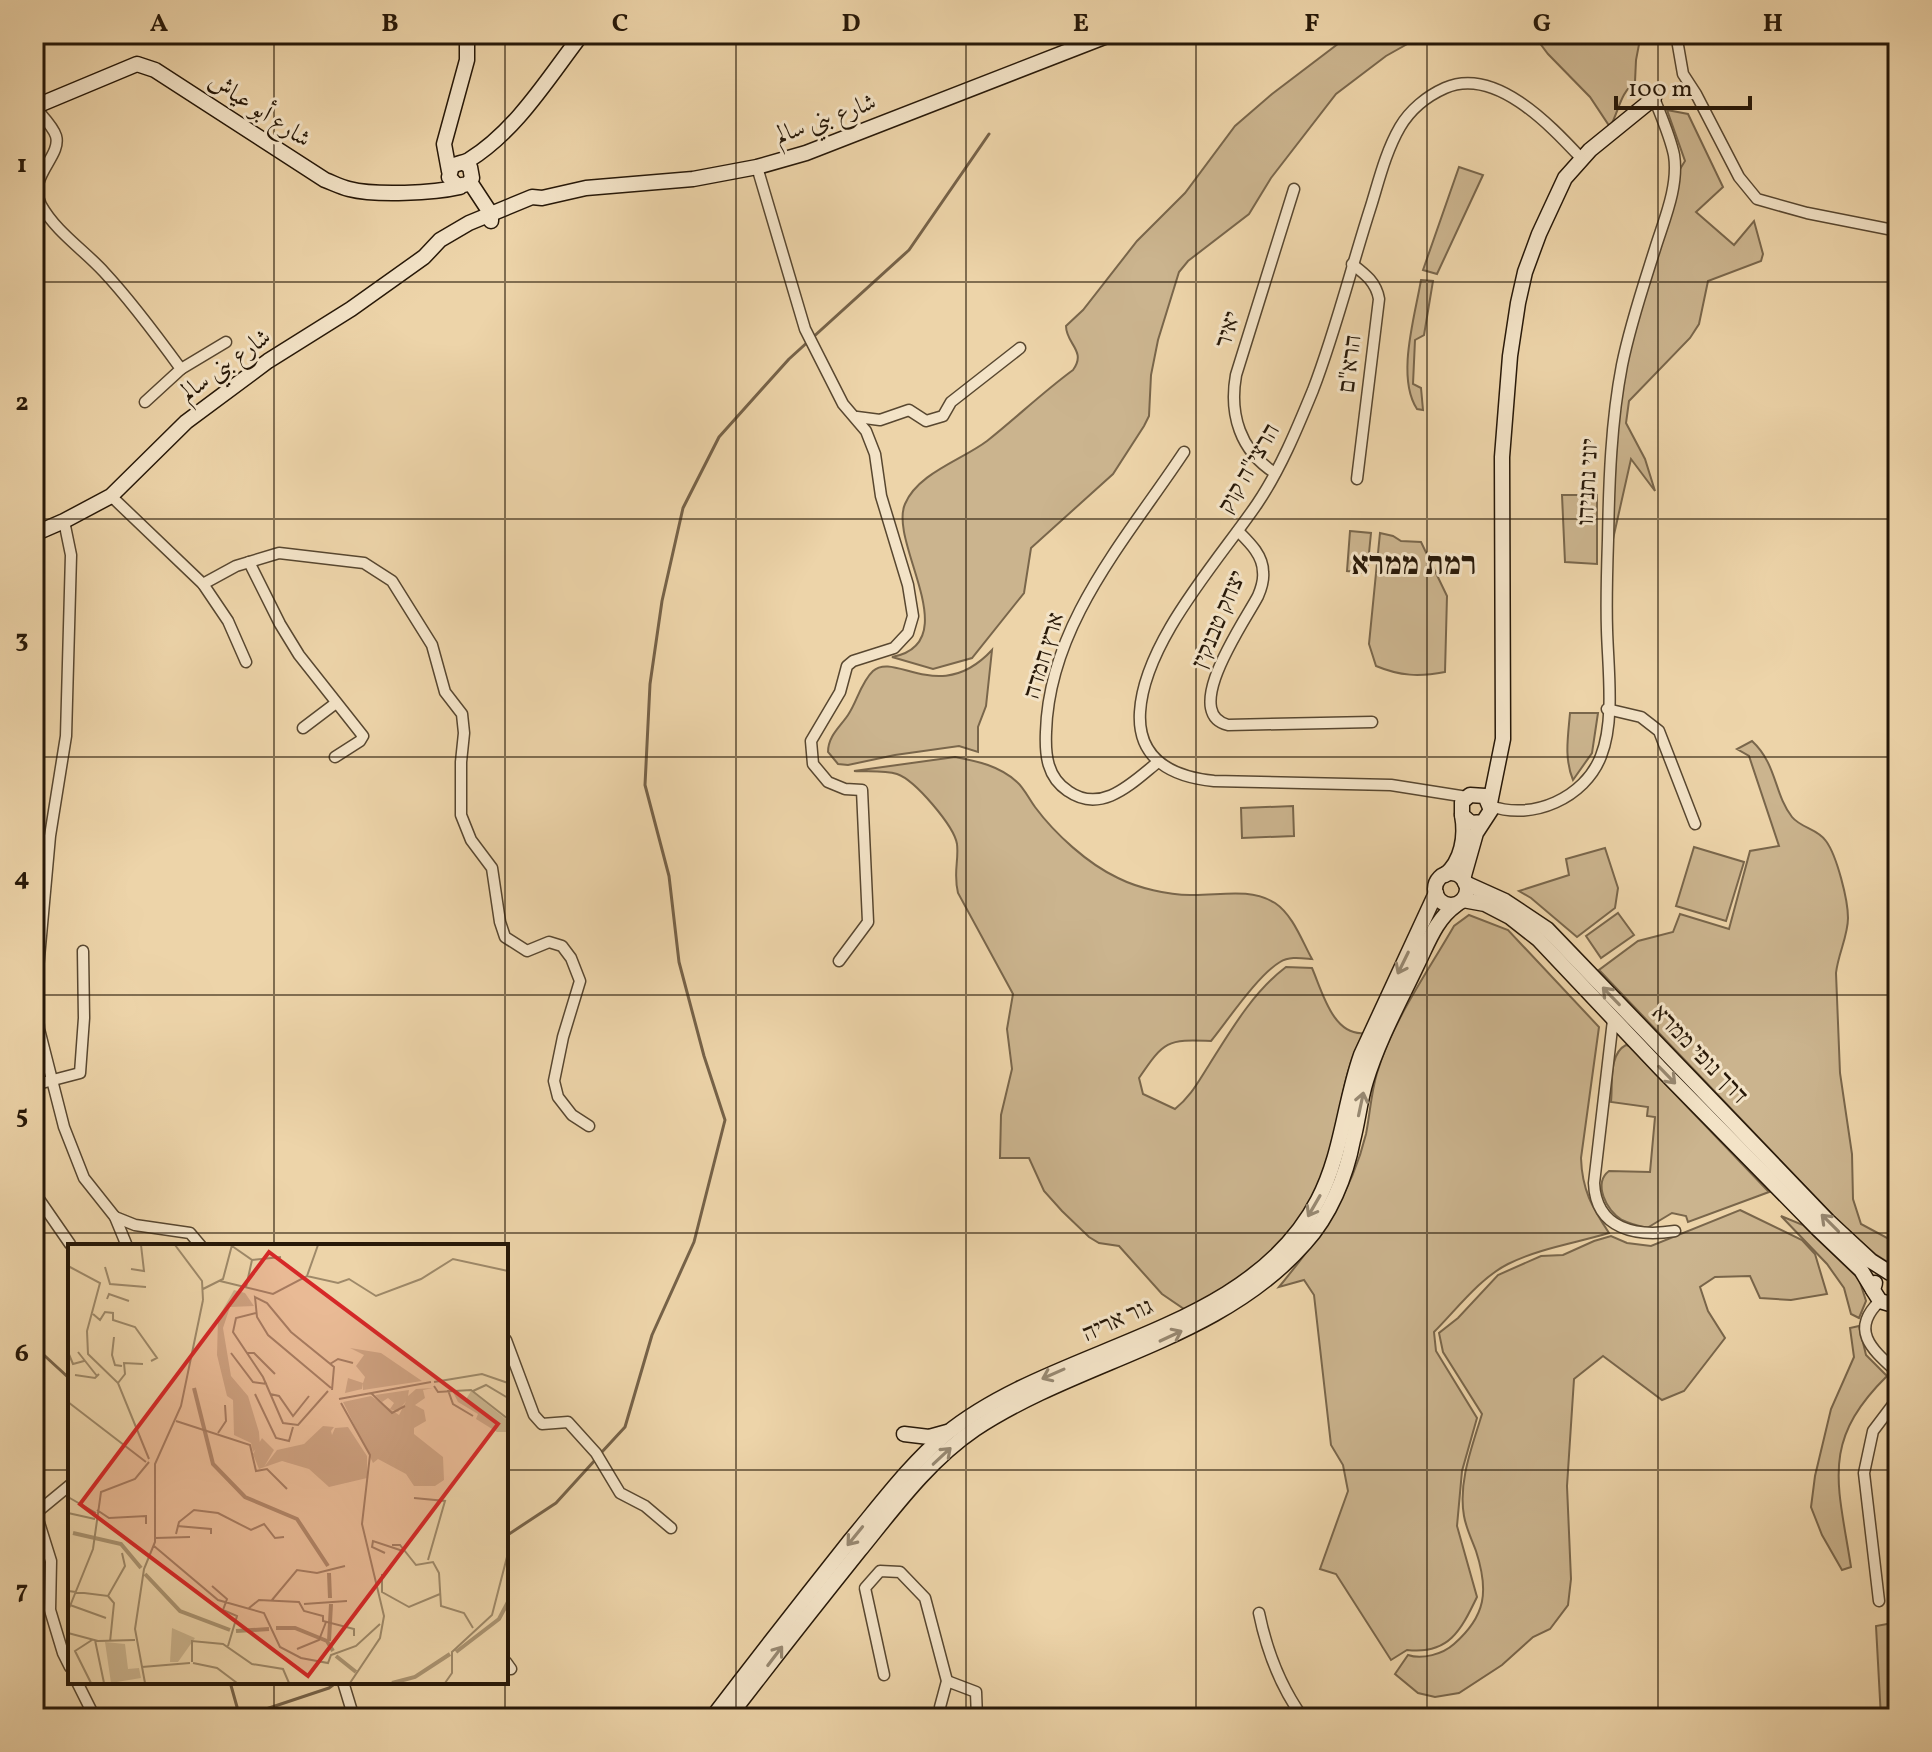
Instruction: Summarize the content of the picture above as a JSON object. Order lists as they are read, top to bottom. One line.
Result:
{"streets":{"main road":["شارع أبو عياش","شارع بني سالم","דרך נופי ממרא","גור אריה"],"street":["יאיר","הרא\"ם","הרצי\"ה קוק","יוני נתניהו","יצחק טבנקין","ארץ חמדה"]},"crossings":[["יאיר","הרצי\"ה קוק"],["הרא\"ם","הרצי\"ה קוק"],["הרצי\"ה קוק","יצחק טבנקין"],["הרצי\"ה קוק","ארץ חמדה"],["דרך נופי ממרא","גור אריה"]],"districts":["רמת ממרא"],"scale_bar":"100 m","grid":{"columns":["A","B","C","D","E","F","G","H"],"rows":["1","2","3","4","5","6","7"]}}
